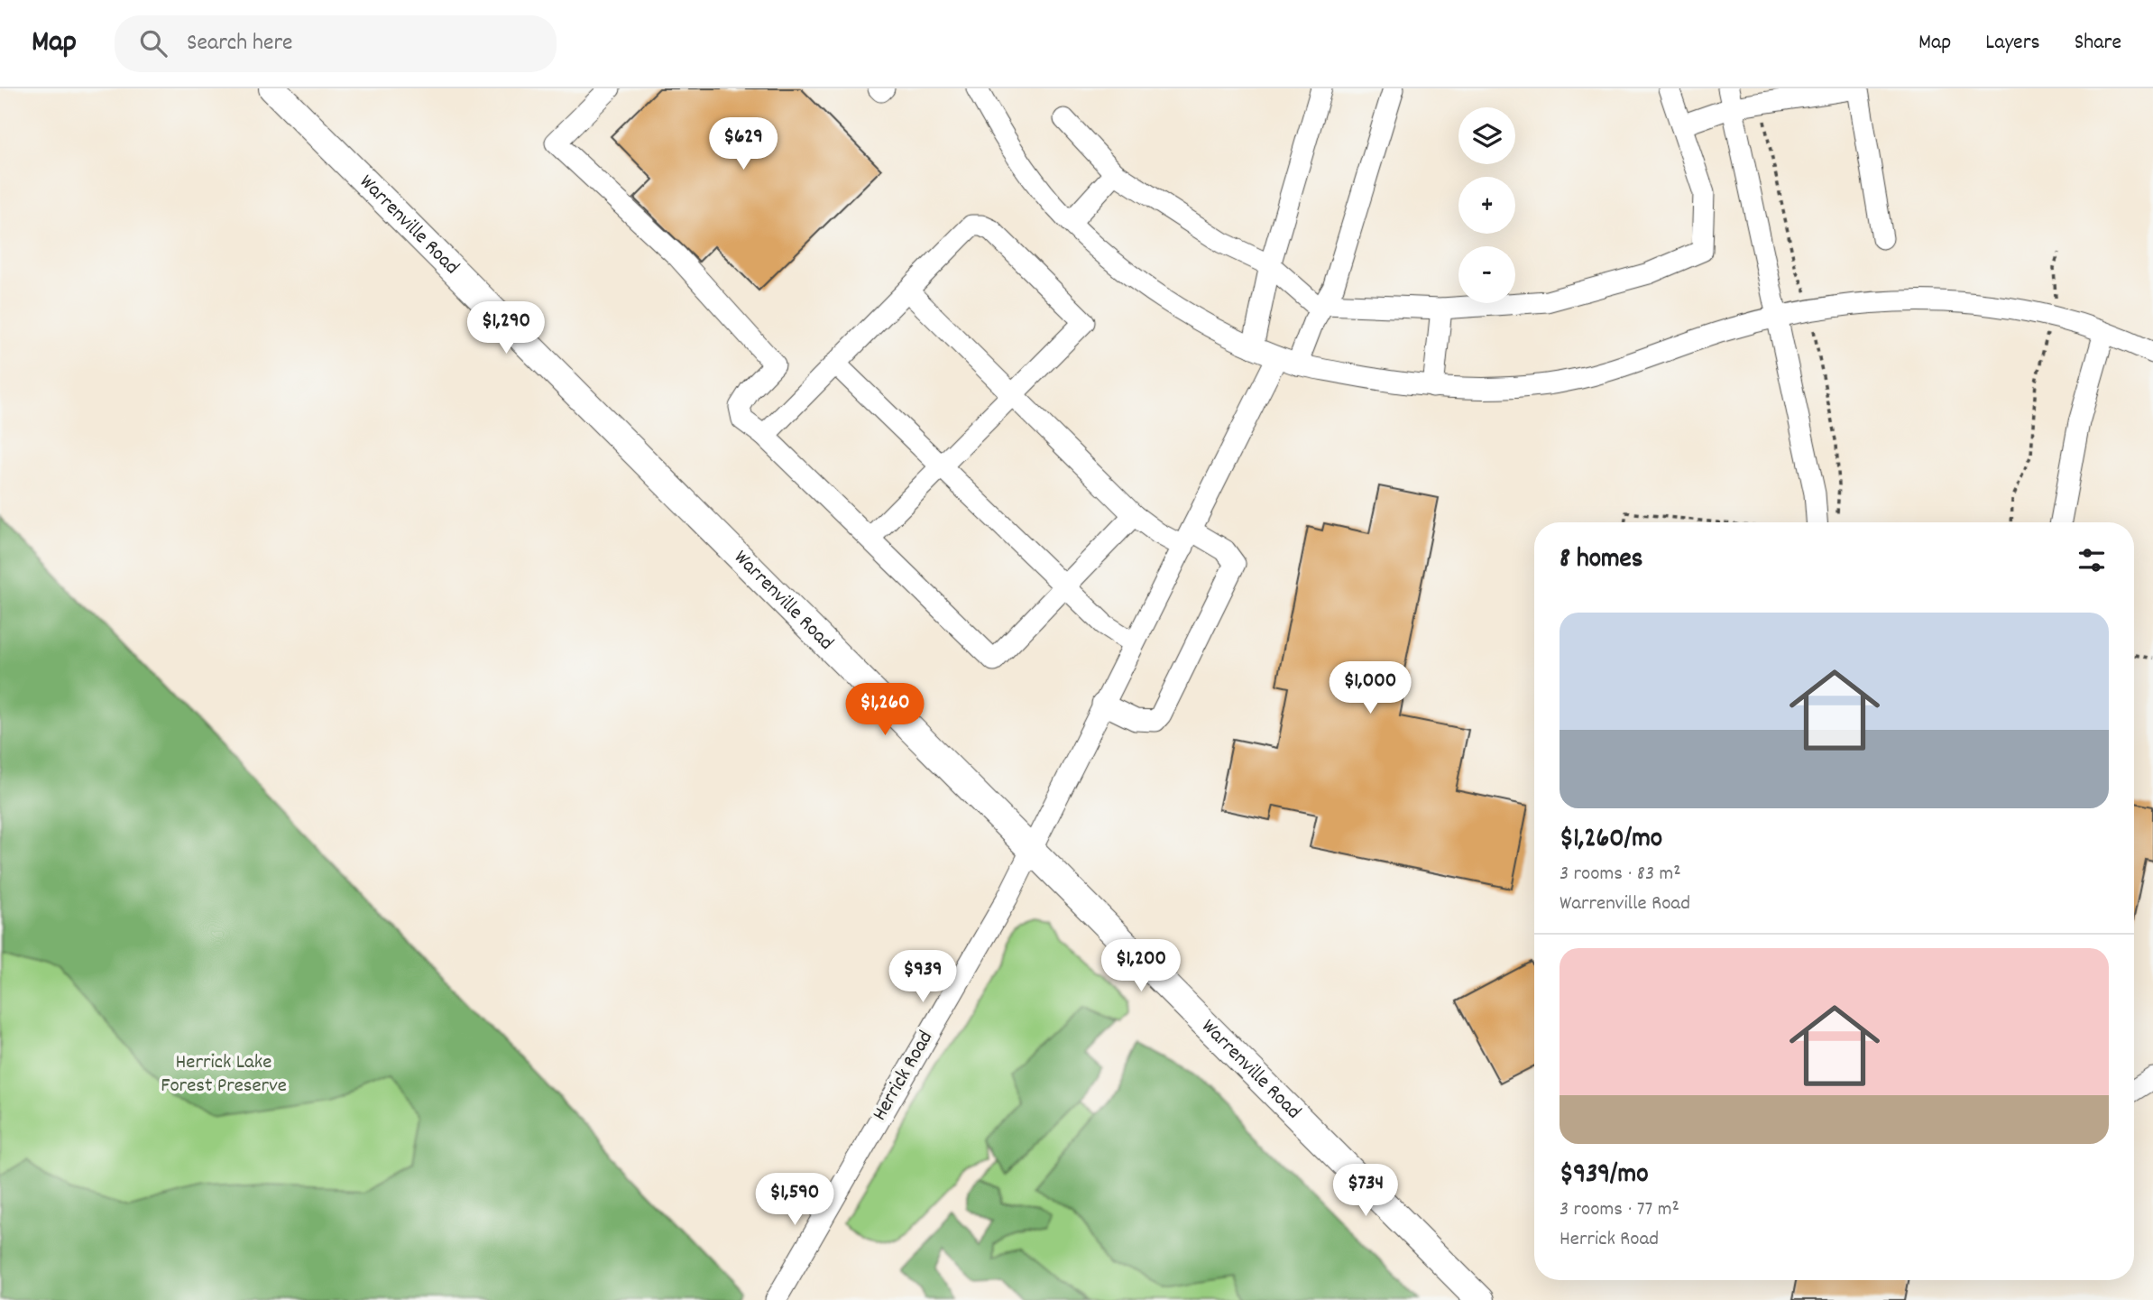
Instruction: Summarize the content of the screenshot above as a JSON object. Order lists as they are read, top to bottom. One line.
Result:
{"streets":{"main road":["Warrenville Road"],"street":["Herrick Road"]},"crossings":[["Warrenville Road","Herrick Road"]],"parks":["Herrick Lake Forest Preserve"],"page":{"header":"Map","search":"Search here","nav":["Map","Layers","Share"],"map_buttons":["+","−"],"price":["$629","$1,290","$1,000","$1,260","$1,200","$939","$734","$1,590"],"heading":"8 homes","list":[{"name":"$1,260/mo","note":"3 rooms · 83 m² · Warrenville Road"},{"name":"$939/mo","note":"3 rooms · 77 m² · Herrick Road"}]}}
